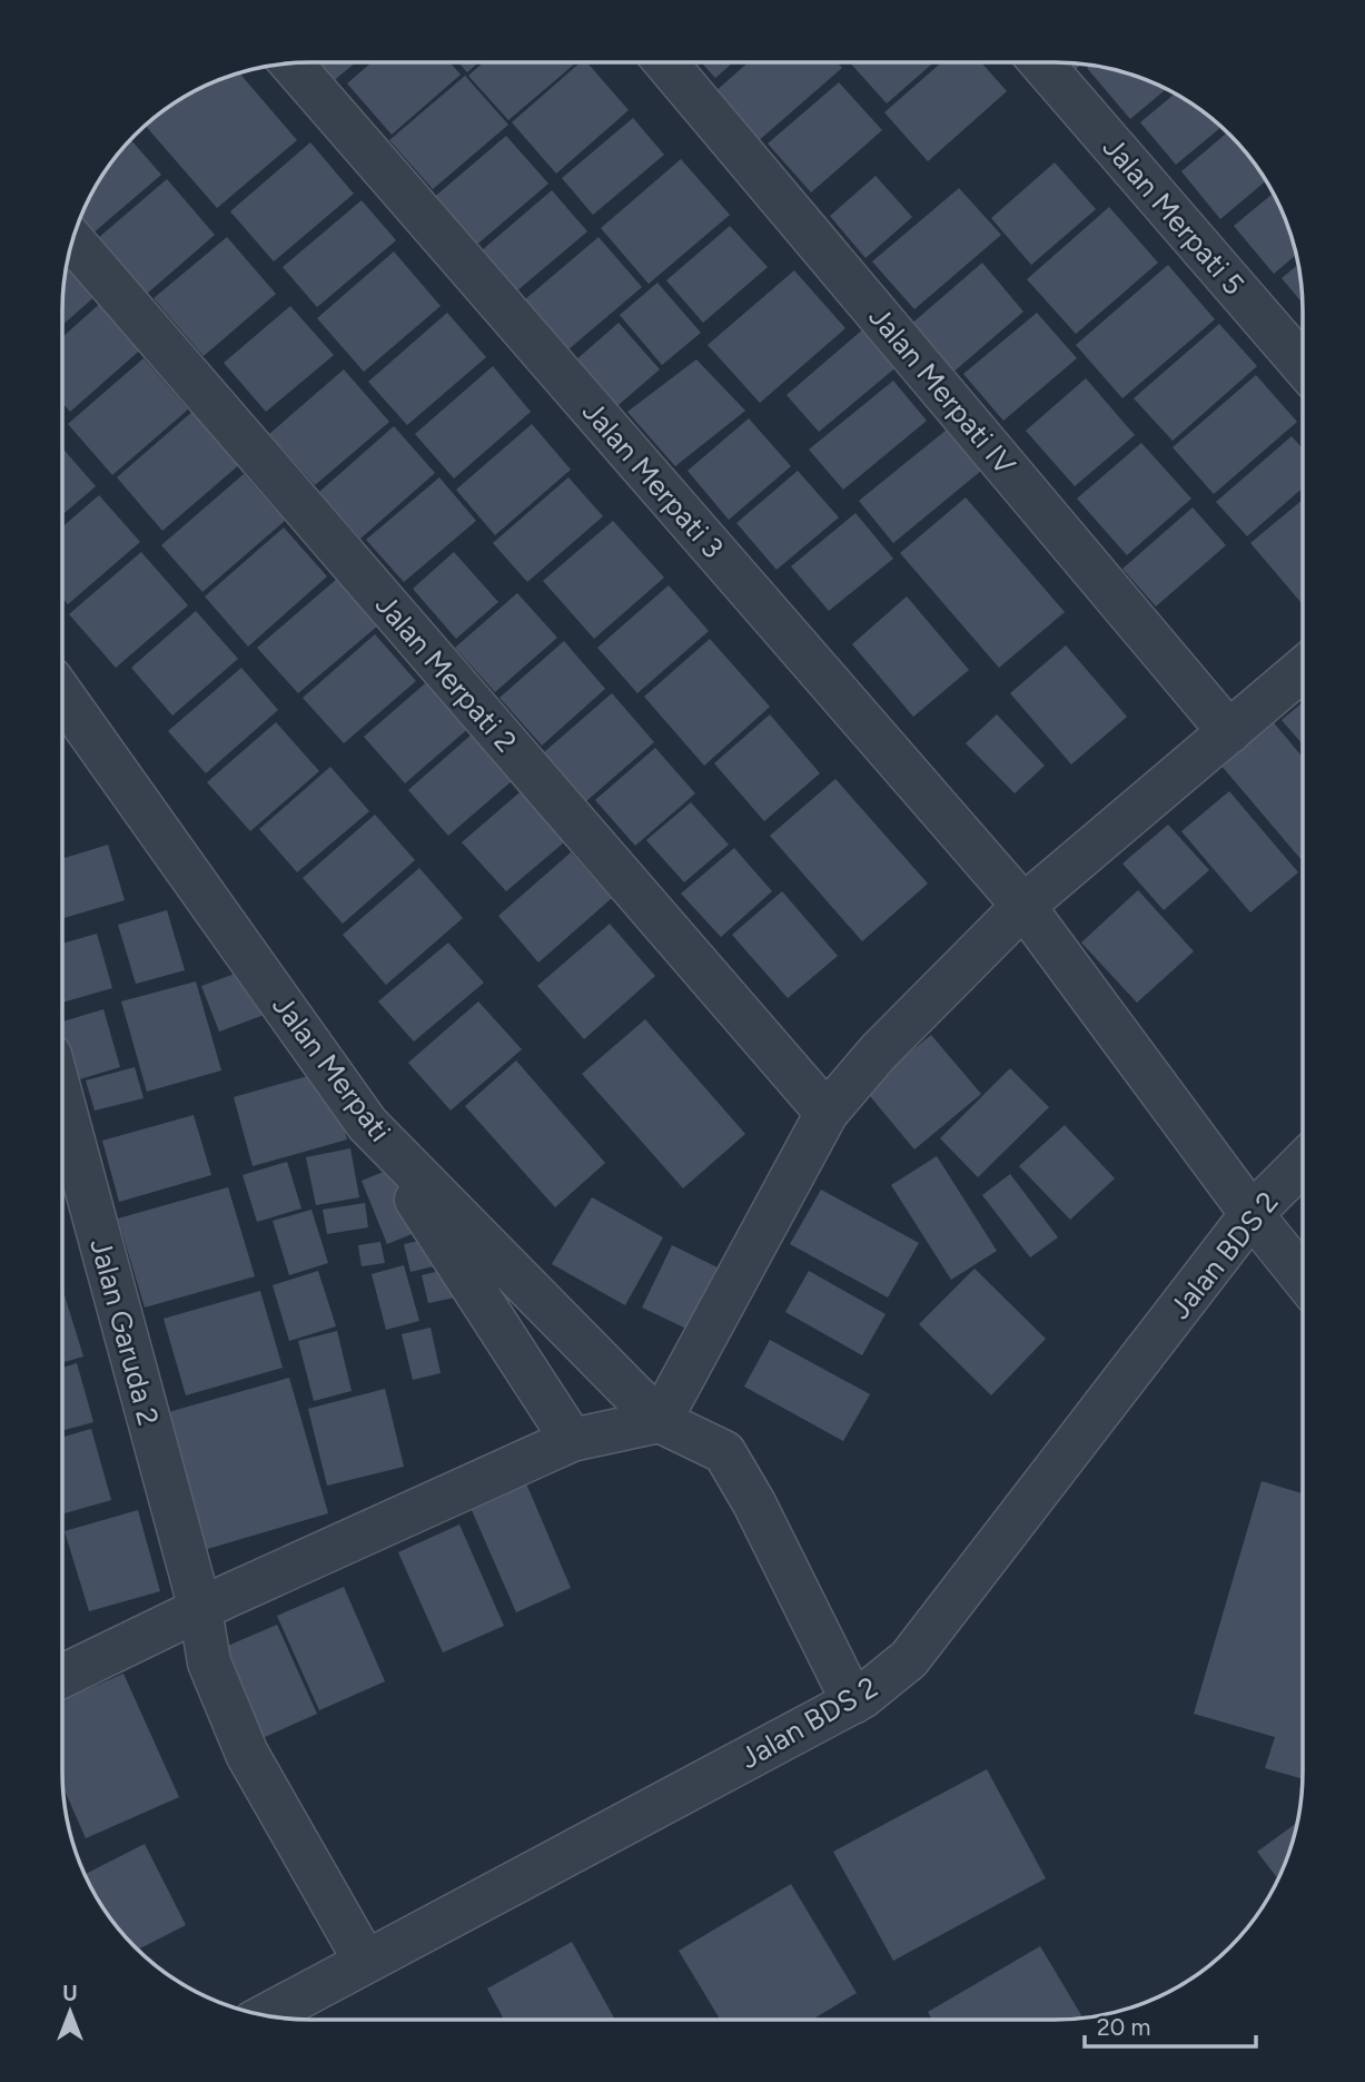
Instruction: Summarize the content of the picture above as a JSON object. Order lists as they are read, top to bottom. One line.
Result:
{"streets":{"street":["Jalan Merpati 5","Jalan Merpati IV","Jalan Merpati 3","Jalan Merpati 2","Jalan Merpati","Jalan BDS 2","Jalan Garuda 2"]},"crossings":[["Jalan Merpati 3","Jalan BDS 2"],["Jalan Merpati","Jalan BDS 2"],["Jalan BDS 2","Jalan Garuda 2"]],"scale_bar":"20 m","north":"top"}
